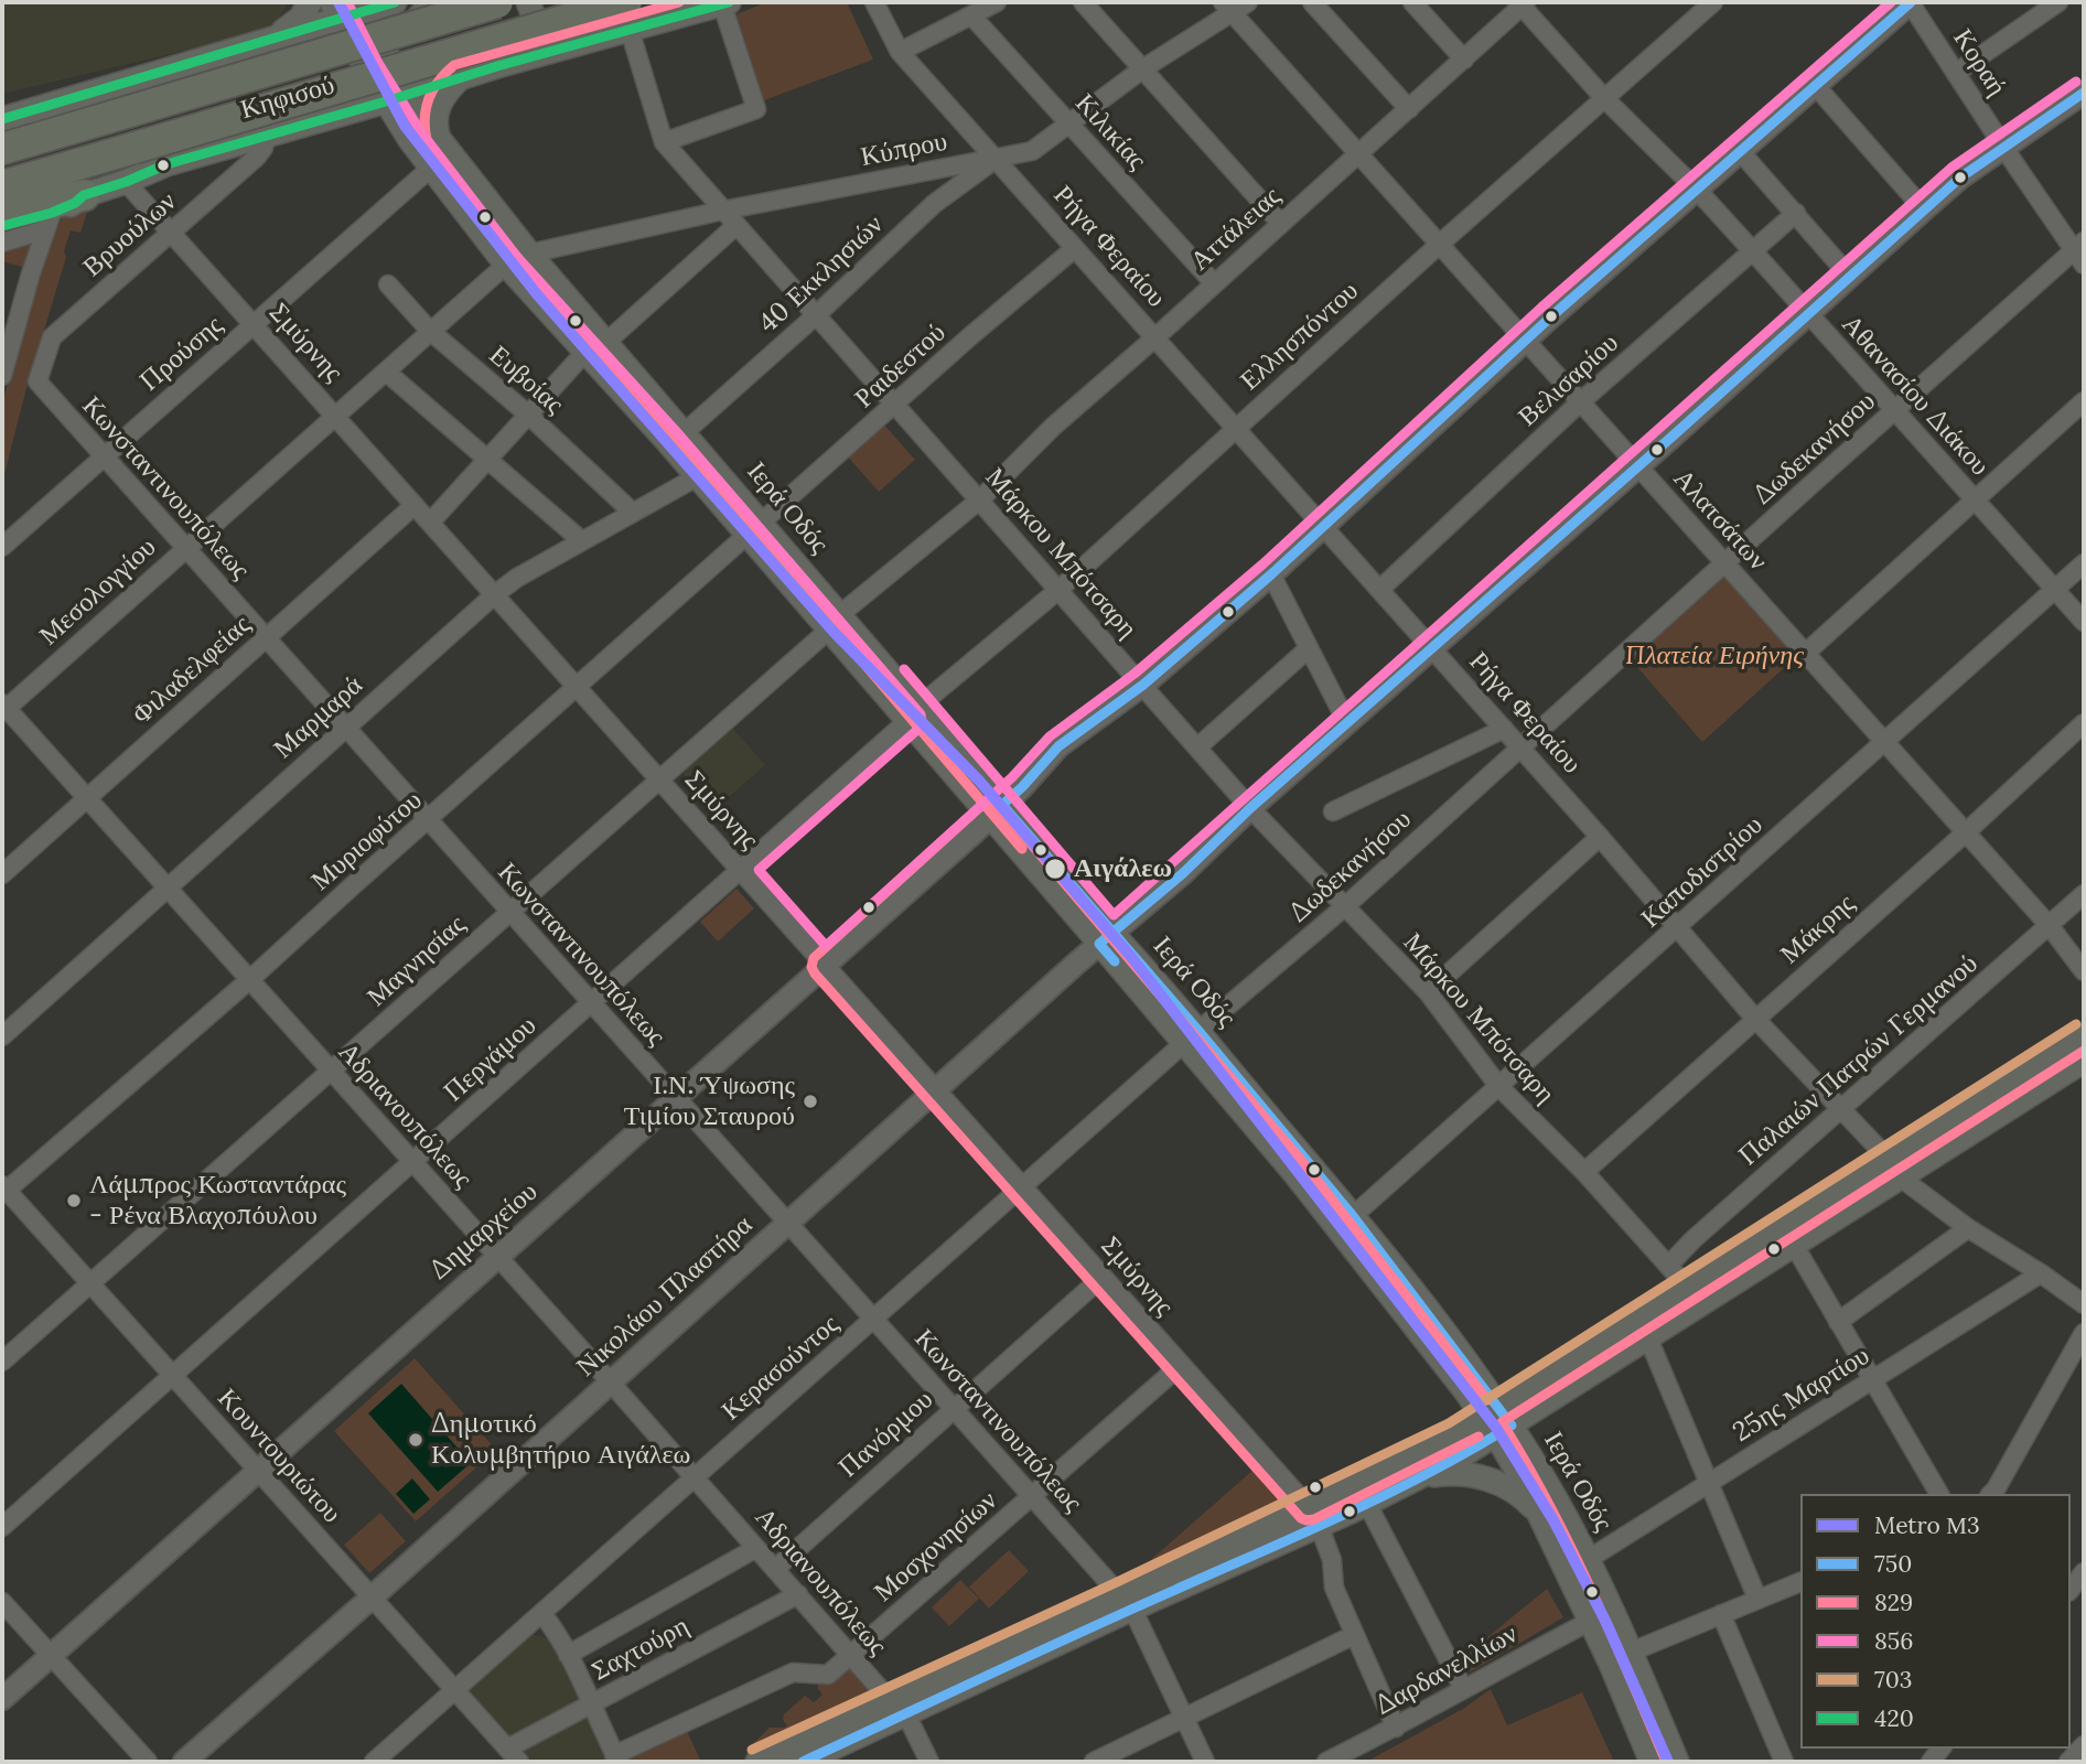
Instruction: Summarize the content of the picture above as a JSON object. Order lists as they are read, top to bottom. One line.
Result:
{"streets":{"main road":["Κηφισού","Ιερά Οδός"],"street":["Κοραή","Κιλικίας","Κύπρου","Αττάλειας","Βρυούλων","Ρήγα Φεραίου","40 Εκκλησιών","Ελλησπόντου","Σμύρνης","Προύσης","Ραιδεστού","Ευβοίας","Βελισαρίου","Αθανασίου Διάκου","Δωδεκανήσου","Κωνσταντινουπόλεως","Αλατσάτων","Μάρκου Μπότσαρη","Μεσολογγίου","Φιλαδελφείας","Μαρμαρά","Μυριοφύτου","Καποδιστρίου","Μάκρης","Μαγνησίας","Περγάμου","Παλαιών Πατρών Γερμανού","Αδριανουπόλεως","Δημαρχείου","Νικολάου Πλαστήρα","Κερασούντος","25ης Μαρτίου","Πανόρμου","Κουντουριώτου","Μοσχονησίων","Σαχτούρη","Δαρδανελλίων"]},"crossings":[["Κοραή","Δωδεκανήσου"],["Κοραή","Δημαρχείου"],["Κοραή","Νικολάου Πλαστήρα"],["Κηφισού","Βρυούλων"],["Κηφισού","Σμύρνης"],["Κηφισού","Ιερά Οδός"],["Κηφισού","Μάρκου Μπότσαρη"],["Κιλικίας","Κύπρου"],["Κιλικίας","Αττάλειας"],["Κύπρου","Ρήγα Φεραίου"],["Κύπρου","40 Εκκλησιών"],["Κύπρου","Ιερά Οδός"],["Κύπρου","Αλατσάτων"],["Κύπρου","Μάρκου Μπότσαρη"],["Αττάλειας","Ρήγα Φεραίου"],["Αττάλειας","Αθανασίου Διάκου"],["Αττάλειας","Ιερά Οδός"],["Αττάλειας","Αλατσάτων"],["Αττάλειας","Μάρκου Μπότσαρη"],["Αττάλειας","Μαγνησίας"],["Βρυούλων","Σμύρνης"],["Βρυούλων","Κωνσταντινουπόλεως"],["Ρήγα Φεραίου","40 Εκκλησιών"],["Ρήγα Φεραίου","Ελλησπόντου"],["Ρήγα Φεραίου","Ραιδεστού"],["Ρήγα Φεραίου","Βελισαρίου"],["Ρήγα Φεραίου","Δωδεκανήσου"],["Ρήγα Φεραίου","Καποδιστρίου"],["Ρήγα Φεραίου","Μάκρης"],["Ρήγα Φεραίου","Παλαιών Πατρών Γερμανού"],["Ρήγα Φεραίου","Δημαρχείου"],["Ρήγα Φεραίου","Νικολάου Πλαστήρα"],["Ρήγα Φεραίου","25ης Μαρτίου"],["40 Εκκλησιών","Ιερά Οδός"],["40 Εκκλησιών","Μάρκου Μπότσαρη"],["Ελλησπόντου","Αθανασίου Διάκου"],["Ελλησπόντου","Ιερά Οδός"],["Ελλησπόντου","Αλατσάτων"],["Ελλησπόντου","Μάρκου Μπότσαρη"],["Ελλησπόντου","Περγάμου"],["Σμύρνης","Προύσης"],["Σμύρνης","Μεσολογγίου"],["Σμύρνης","Φιλαδελφείας"],["Σμύρνης","Μαρμαρά"],["Σμύρνης","Μυριοφύτου"],["Σμύρνης","Μαγνησίας"],["Σμύρνης","Περγάμου"],["Σμύρνης","Δημαρχείου"],["Σμύρνης","Νικολάου Πλαστήρα"],["Σμύρνης","Κερασούντος"],["Σμύρνης","Πανόρμου"],["Σμύρνης","Μοσχονησίων"],["Σμύρνης","Δαρδανελλίων"],["Προύσης","Κωνσταντινουπόλεως"],["Προύσης","Ιερά Οδός"],["Ραιδεστού","Ιερά Οδός"],["Ραιδεστού","Μάρκου Μπότσαρη"],["Ραιδεστού","Μυριοφύτου"],["Ευβοίας","Μεσολογγίου"],["Ευβοίας","Μαρμαρά"],["Βελισαρίου","Αθανασίου Διάκου"],["Βελισαρίου","Αλατσάτων"],["Αθανασίου Διάκου","Δωδεκανήσου"],["Αθανασίου Διάκου","Καποδιστρίου"],["Αθανασίου Διάκου","Δημαρχείου"],["Αθανασίου Διάκου","Νικολάου Πλαστήρα"],["Δωδεκανήσου","Ιερά Οδός"],["Δωδεκανήσου","Αλατσάτων"],["Δωδεκανήσου","Μάρκου Μπότσαρη"],["Δωδεκανήσου","Κερασούντος"],["Κωνσταντινουπόλεως","Μεσολογγίου"],["Κωνσταντινουπόλεως","Φιλαδελφείας"],["Κωνσταντινουπόλεως","Μαρμαρά"],["Κωνσταντινουπόλεως","Μυριοφύτου"],["Κωνσταντινουπόλεως","Μαγνησίας"],["Κωνσταντινουπόλεως","Περγάμου"],["Κωνσταντινουπόλεως","Δημαρχείου"],["Κωνσταντινουπόλεως","Νικολάου Πλαστήρα"],["Κωνσταντινουπόλεως","Κερασούντος"],["Κωνσταντινουπόλεως","Πανόρμου"],["Κωνσταντινουπόλεως","Μοσχονησίων"],["Ιερά Οδός","Μεσολογγίου"],["Ιερά Οδός","Μαρμαρά"],["Ιερά Οδός","Μυριοφύτου"],["Ιερά Οδός","Καποδιστρίου"],["Ιερά Οδός","Μαγνησίας"],["Ιερά Οδός","Περγάμου"],["Ιερά Οδός","Δημαρχείου"],["Ιερά Οδός","Νικολάου Πλαστήρα"],["Ιερά Οδός","Κερασούντος"],["Ιερά Οδός","25ης Μαρτίου"],["Ιερά Οδός","Δαρδανελλίων"],["Αλατσάτων","Καποδιστρίου"],["Αλατσάτων","Μάκρης"],["Αλατσάτων","Παλαιών Πατρών Γερμανού"],["Αλατσάτων","Δημαρχείου"],["Αλατσάτων","Νικολάου Πλαστήρα"],["Μάρκου Μπότσαρη","Καποδιστρίου"],["Μάρκου Μπότσαρη","Μάκρης"],["Μάρκου Μπότσαρη","Παλαιών Πατρών Γερμανού"],["Μάρκου Μπότσαρη","Δημαρχείου"],["Μάρκου Μπότσαρη","Νικολάου Πλαστήρα"],["Μεσολογγίου","Αδριανουπόλεως"],["Φιλαδελφείας","Αδριανουπόλεως"],["Μαρμαρά","Αδριανουπόλεως"],["Μυριοφύτου","Αδριανουπόλεως"],["Μυριοφύτου","Κουντουριώτου"],["Μαγνησίας","Αδριανουπόλεως"],["Μαγνησίας","Κουντουριώτου"],["Περγάμου","Αδριανουπόλεως"],["Περγάμου","Κουντουριώτου"],["Αδριανουπόλεως","Δημαρχείου"],["Αδριανουπόλεως","Νικολάου Πλαστήρα"],["Αδριανουπόλεως","Κερασούντος"],["Αδριανουπόλεως","Πανόρμου"],["Αδριανουπόλεως","Μοσχονησίων"],["Αδριανουπόλεως","Σαχτούρη"],["Δημαρχείου","Κουντουριώτου"],["Νικολάου Πλαστήρα","Κουντουριώτου"],["Κερασούντος","Κουντουριώτου"],["Κουντουριώτου","Σαχτούρη"]],"parks":["Πλατεία Ειρήνης"],"places":["Αιγάλεω","Ι.Ν. Ύψωσης Τιμίου Σταυρού","Λάμπρος Κωσταντάρας - Ρένα Βλαχοπόυλου","Δημοτικό Κολυμβητήριο Αιγάλεω"],"lines":["metro line Μ3","transit line 750","transit line 829","transit line 856","transit line 420","transit line 703"],"legend":["Metro Μ3","750","829","856","703","420"]}
